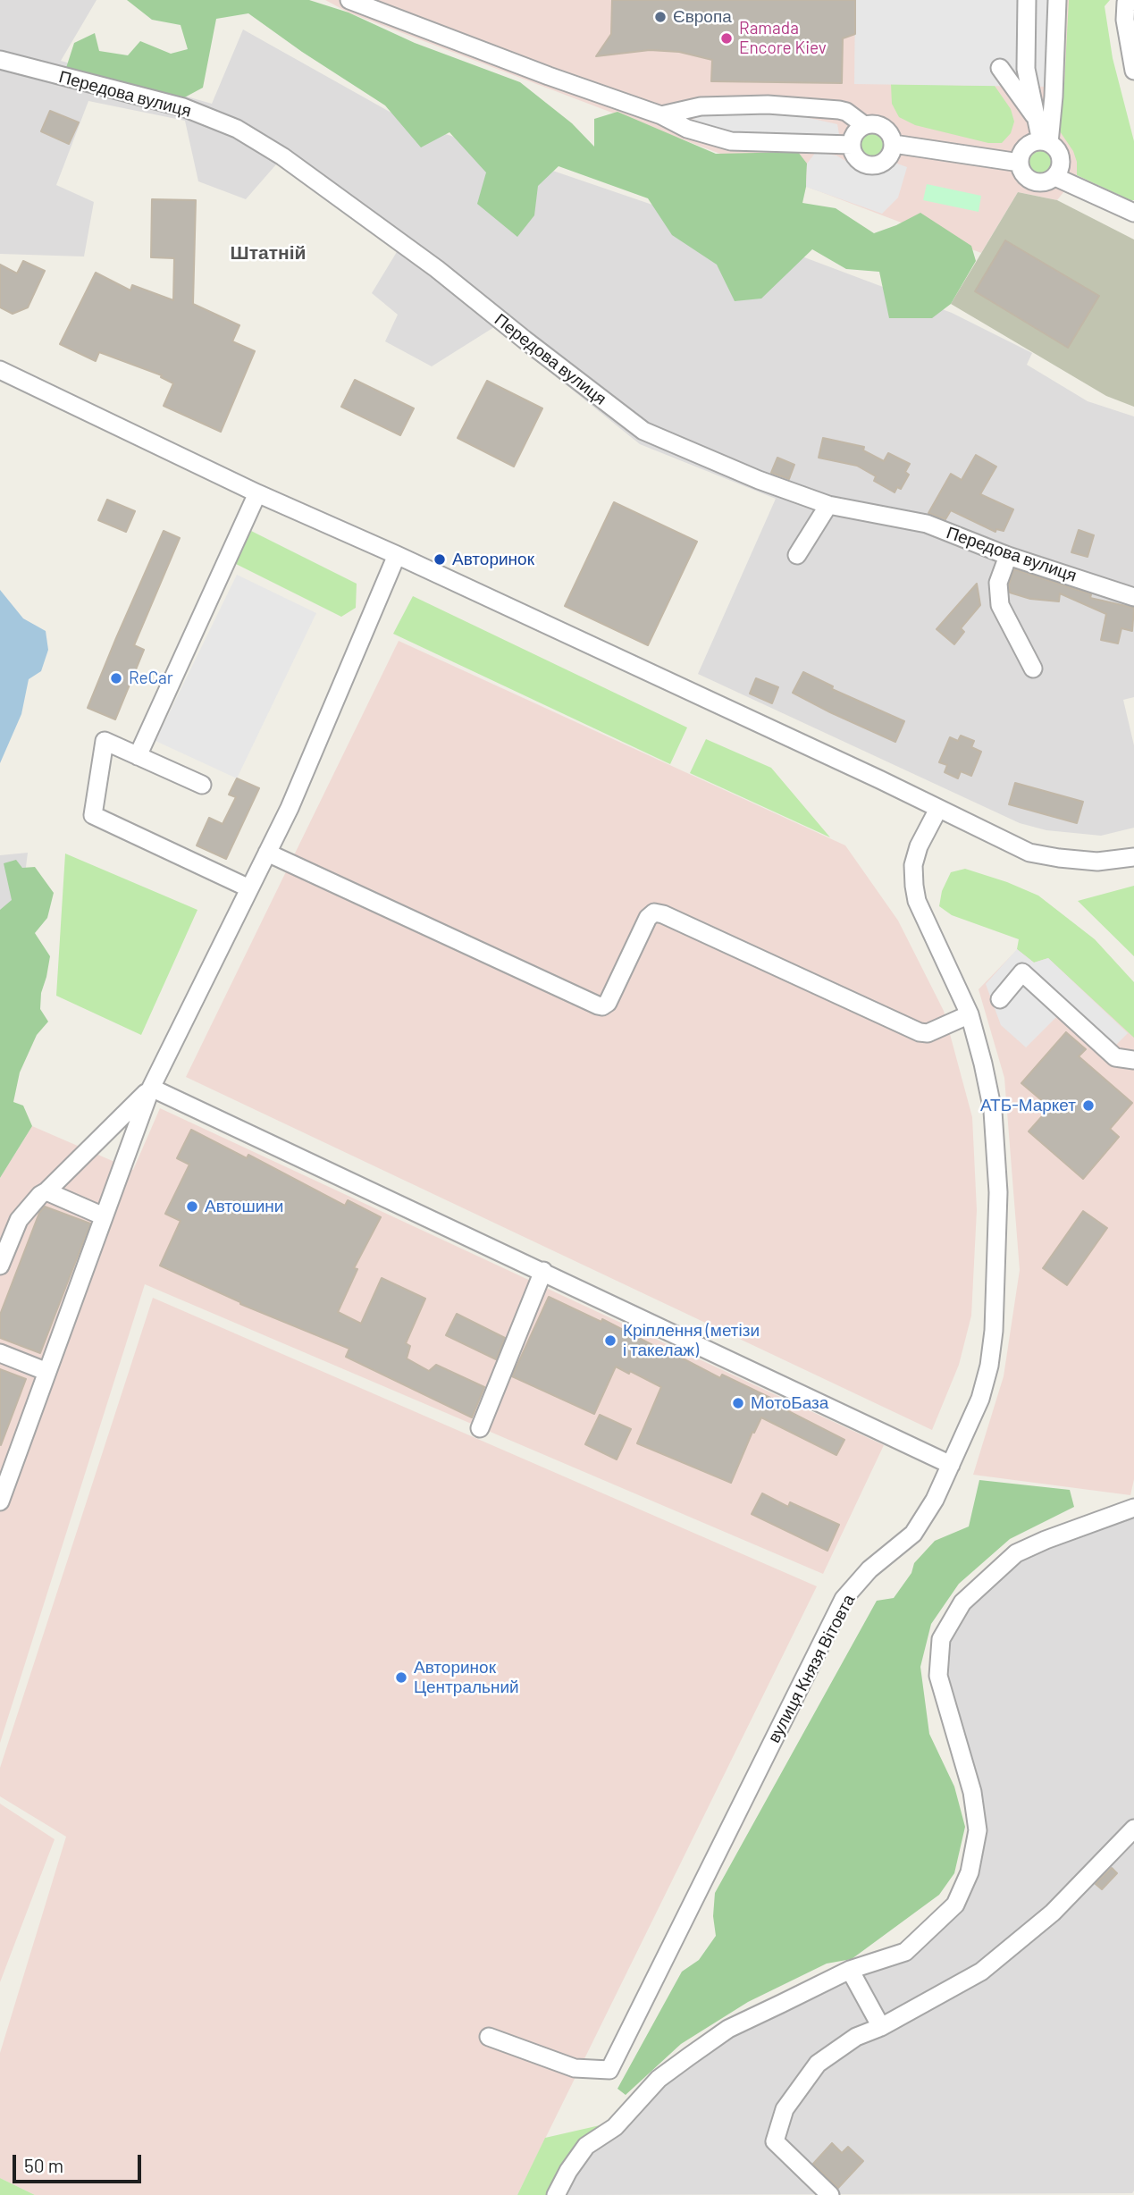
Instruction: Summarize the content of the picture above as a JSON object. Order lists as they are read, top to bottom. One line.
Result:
{"streets":{"street":["Передова вулиця","вулиця Князя Вітовта"]},"districts":["Штатній"],"places":["Європа","Ramada Encore Kiev","Авторинок","ReCar","АТБ-Маркет","Автошини","Кріплення (метізи і такелаж)","МотоБаза","Авторинок Центральний"],"scale_bar":"50 m"}
